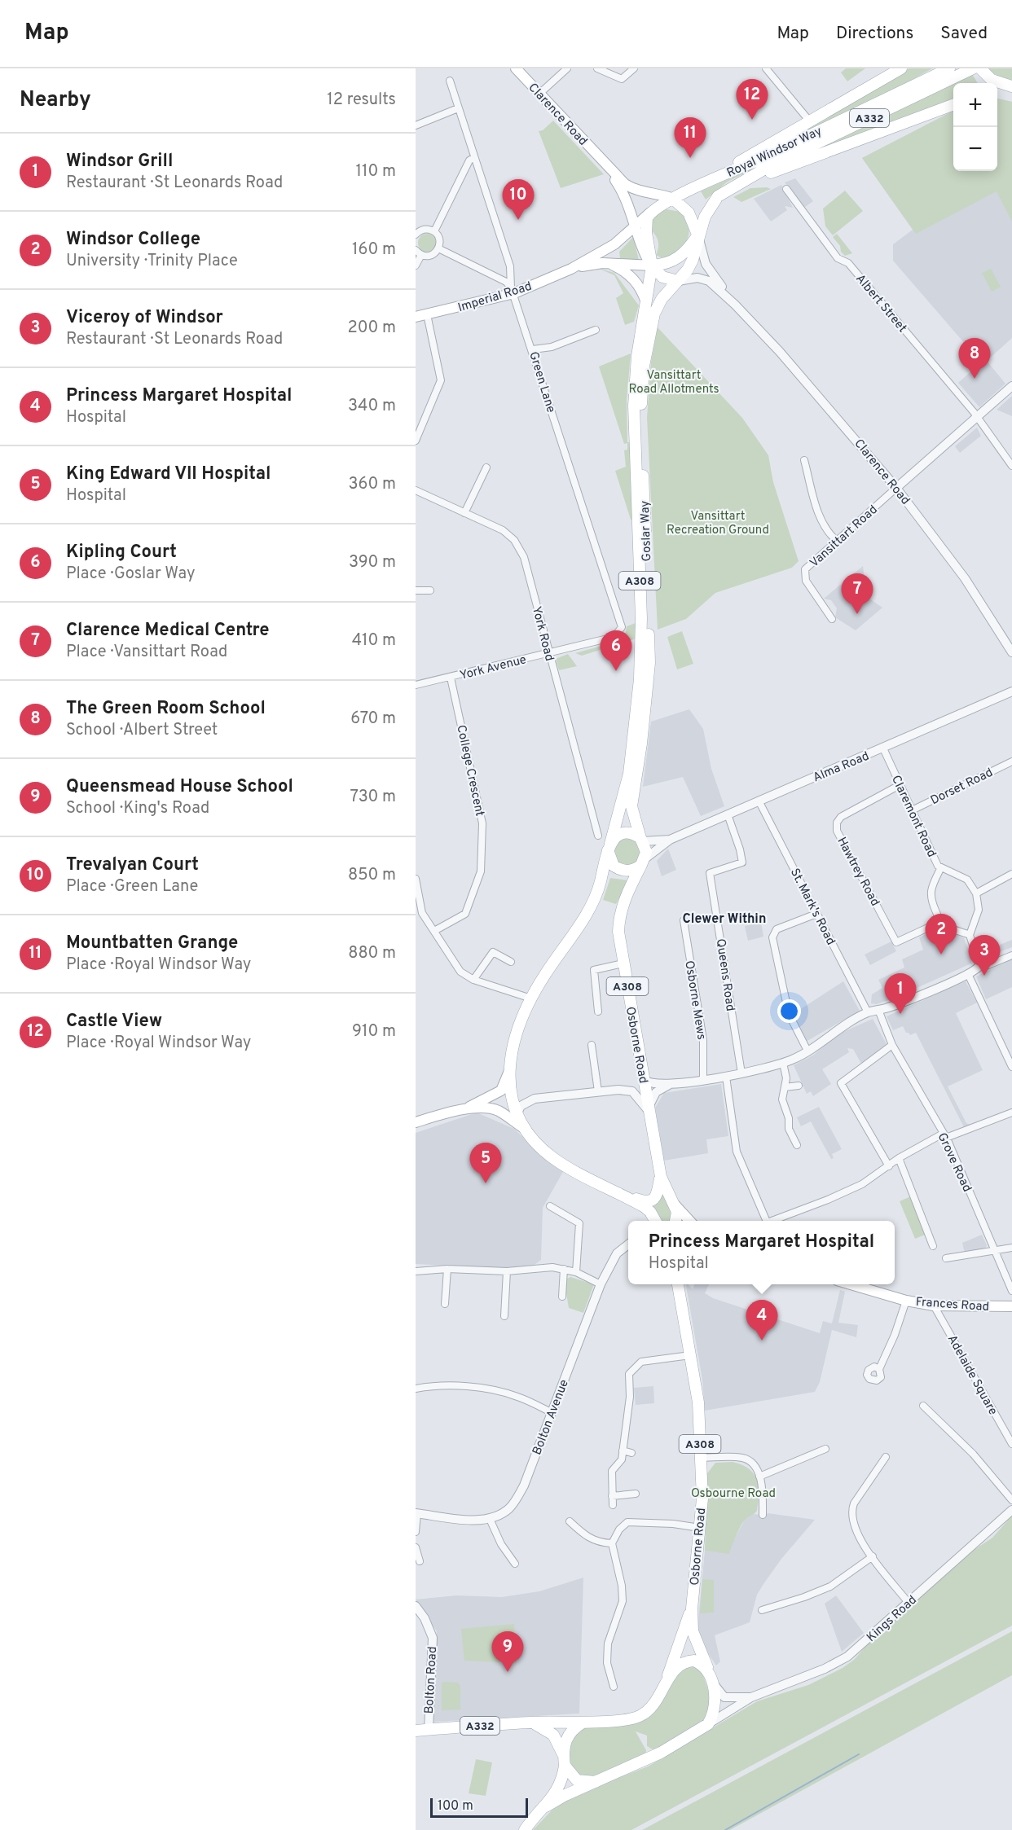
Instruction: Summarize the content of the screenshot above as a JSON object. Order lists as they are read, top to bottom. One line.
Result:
{"streets":{"main road":["Clarence Road","A332","Royal Windsor Way","Imperial Road","Goslar Way","A308","Osborne Road","Frances Road"],"street":["Albert Street","Green Lane","Vansittart Road","York Road","York Avenue","Alma Road","College Crescent","Dorset Road","Claremont Road","Hawtrey Road","St. Mark's Road","Queens Road","Osborne Mews","Grove Road","Adelaide Square","Bolton Avenue","Kings Road","Bolton Road"]},"crossings":[["Clarence Road","Royal Windsor Way"],["Clarence Road","Imperial Road"],["Clarence Road","Goslar Way"],["Clarence Road","Vansittart Road"],["A332","Osborne Road"],["A332","Bolton Road"],["Royal Windsor Way","Imperial Road"],["Royal Windsor Way","Goslar Way"],["Imperial Road","Green Lane"],["Imperial Road","Goslar Way"],["Albert Street","Vansittart Road"],["Green Lane","York Avenue"],["Goslar Way","A308"],["Goslar Way","Alma Road"],["Goslar Way","Osborne Road"],["A308","Alma Road"],["A308","Osborne Road"],["York Road","York Avenue"],["York Avenue","College Crescent"],["Alma Road","Claremont Road"],["Alma Road","St. Mark's Road"],["Alma Road","Queens Road"],["Alma Road","Osborne Road"],["Dorset Road","Claremont Road"],["Claremont Road","Hawtrey Road"],["Osborne Road","Kings Road"],["Frances Road","Adelaide Square"]],"districts":["Clewer Within"],"parks":["Vansittart Road Allotments","Vansittart Recreation Ground","Osbourne Road"],"scale_bar":"100 m","page":{"header":"Map","nav":["Map","Directions","Saved"],"heading":["Nearby","12 results"],"pins":["12","11","10","8","7","6","2","3","1","5","4","9"],"map_buttons":["+","−"],"list":[{"mark":"1","name":"Windsor Grill","note":"Restaurant · St Leonards Road","value":"110 m"},{"mark":"2","name":"Windsor College","note":"University · Trinity Place","value":"160 m"},{"mark":"3","name":"Viceroy of Windsor","note":"Restaurant · St Leonards Road","value":"200 m"},{"mark":"4","name":"Princess Margaret Hospital","note":"Hospital","value":"340 m"},{"mark":"5","name":"King Edward VII Hospital","note":"Hospital","value":"360 m"},{"mark":"6","name":"Kipling Court","note":"Place · Goslar Way","value":"390 m"},{"mark":"7","name":"Clarence Medical Centre","note":"Place · Vansittart Road","value":"410 m"},{"mark":"8","name":"The Green Room School","note":"School · Albert Street","value":"670 m"},{"mark":"9","name":"Queensmead House School","note":"School · King's Road","value":"730 m"},{"mark":"10","name":"Trevalyan Court","note":"Place · Green Lane","value":"850 m"},{"mark":"11","name":"Mountbatten Grange","note":"Place · Royal Windsor Way","value":"880 m"},{"mark":"12","name":"Castle View","note":"Place · Royal Windsor Way","value":"910 m"}],"popup":["Princess Margaret Hospital","Hospital"],"scale":"100 m"}}
